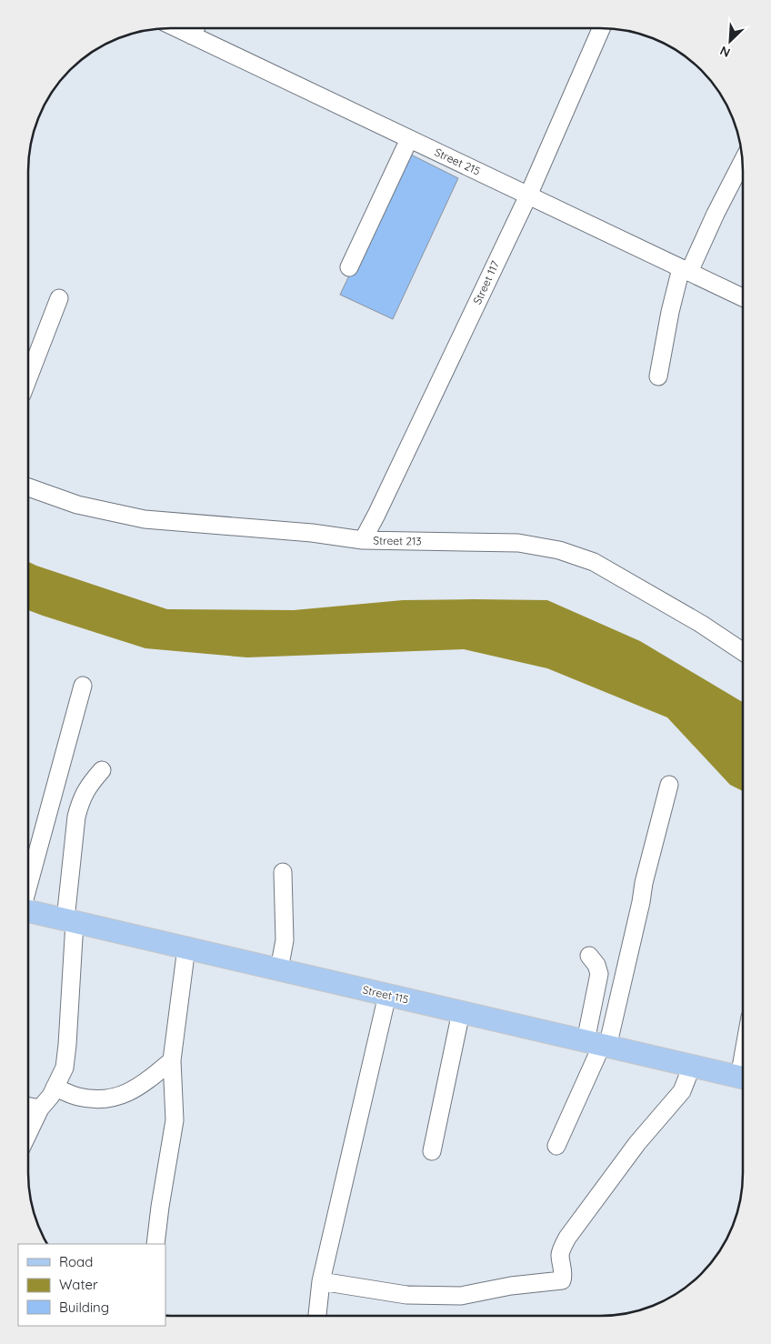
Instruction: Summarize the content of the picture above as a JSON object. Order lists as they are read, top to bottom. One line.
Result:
{"streets":{"main road":["Street 115"],"street":["Street 215","Street 117","Street 213"]},"crossings":[["Street 215","Street 117"],["Street 117","Street 213"]],"legend":["Road","Water","Building"],"north":"bottom left"}
